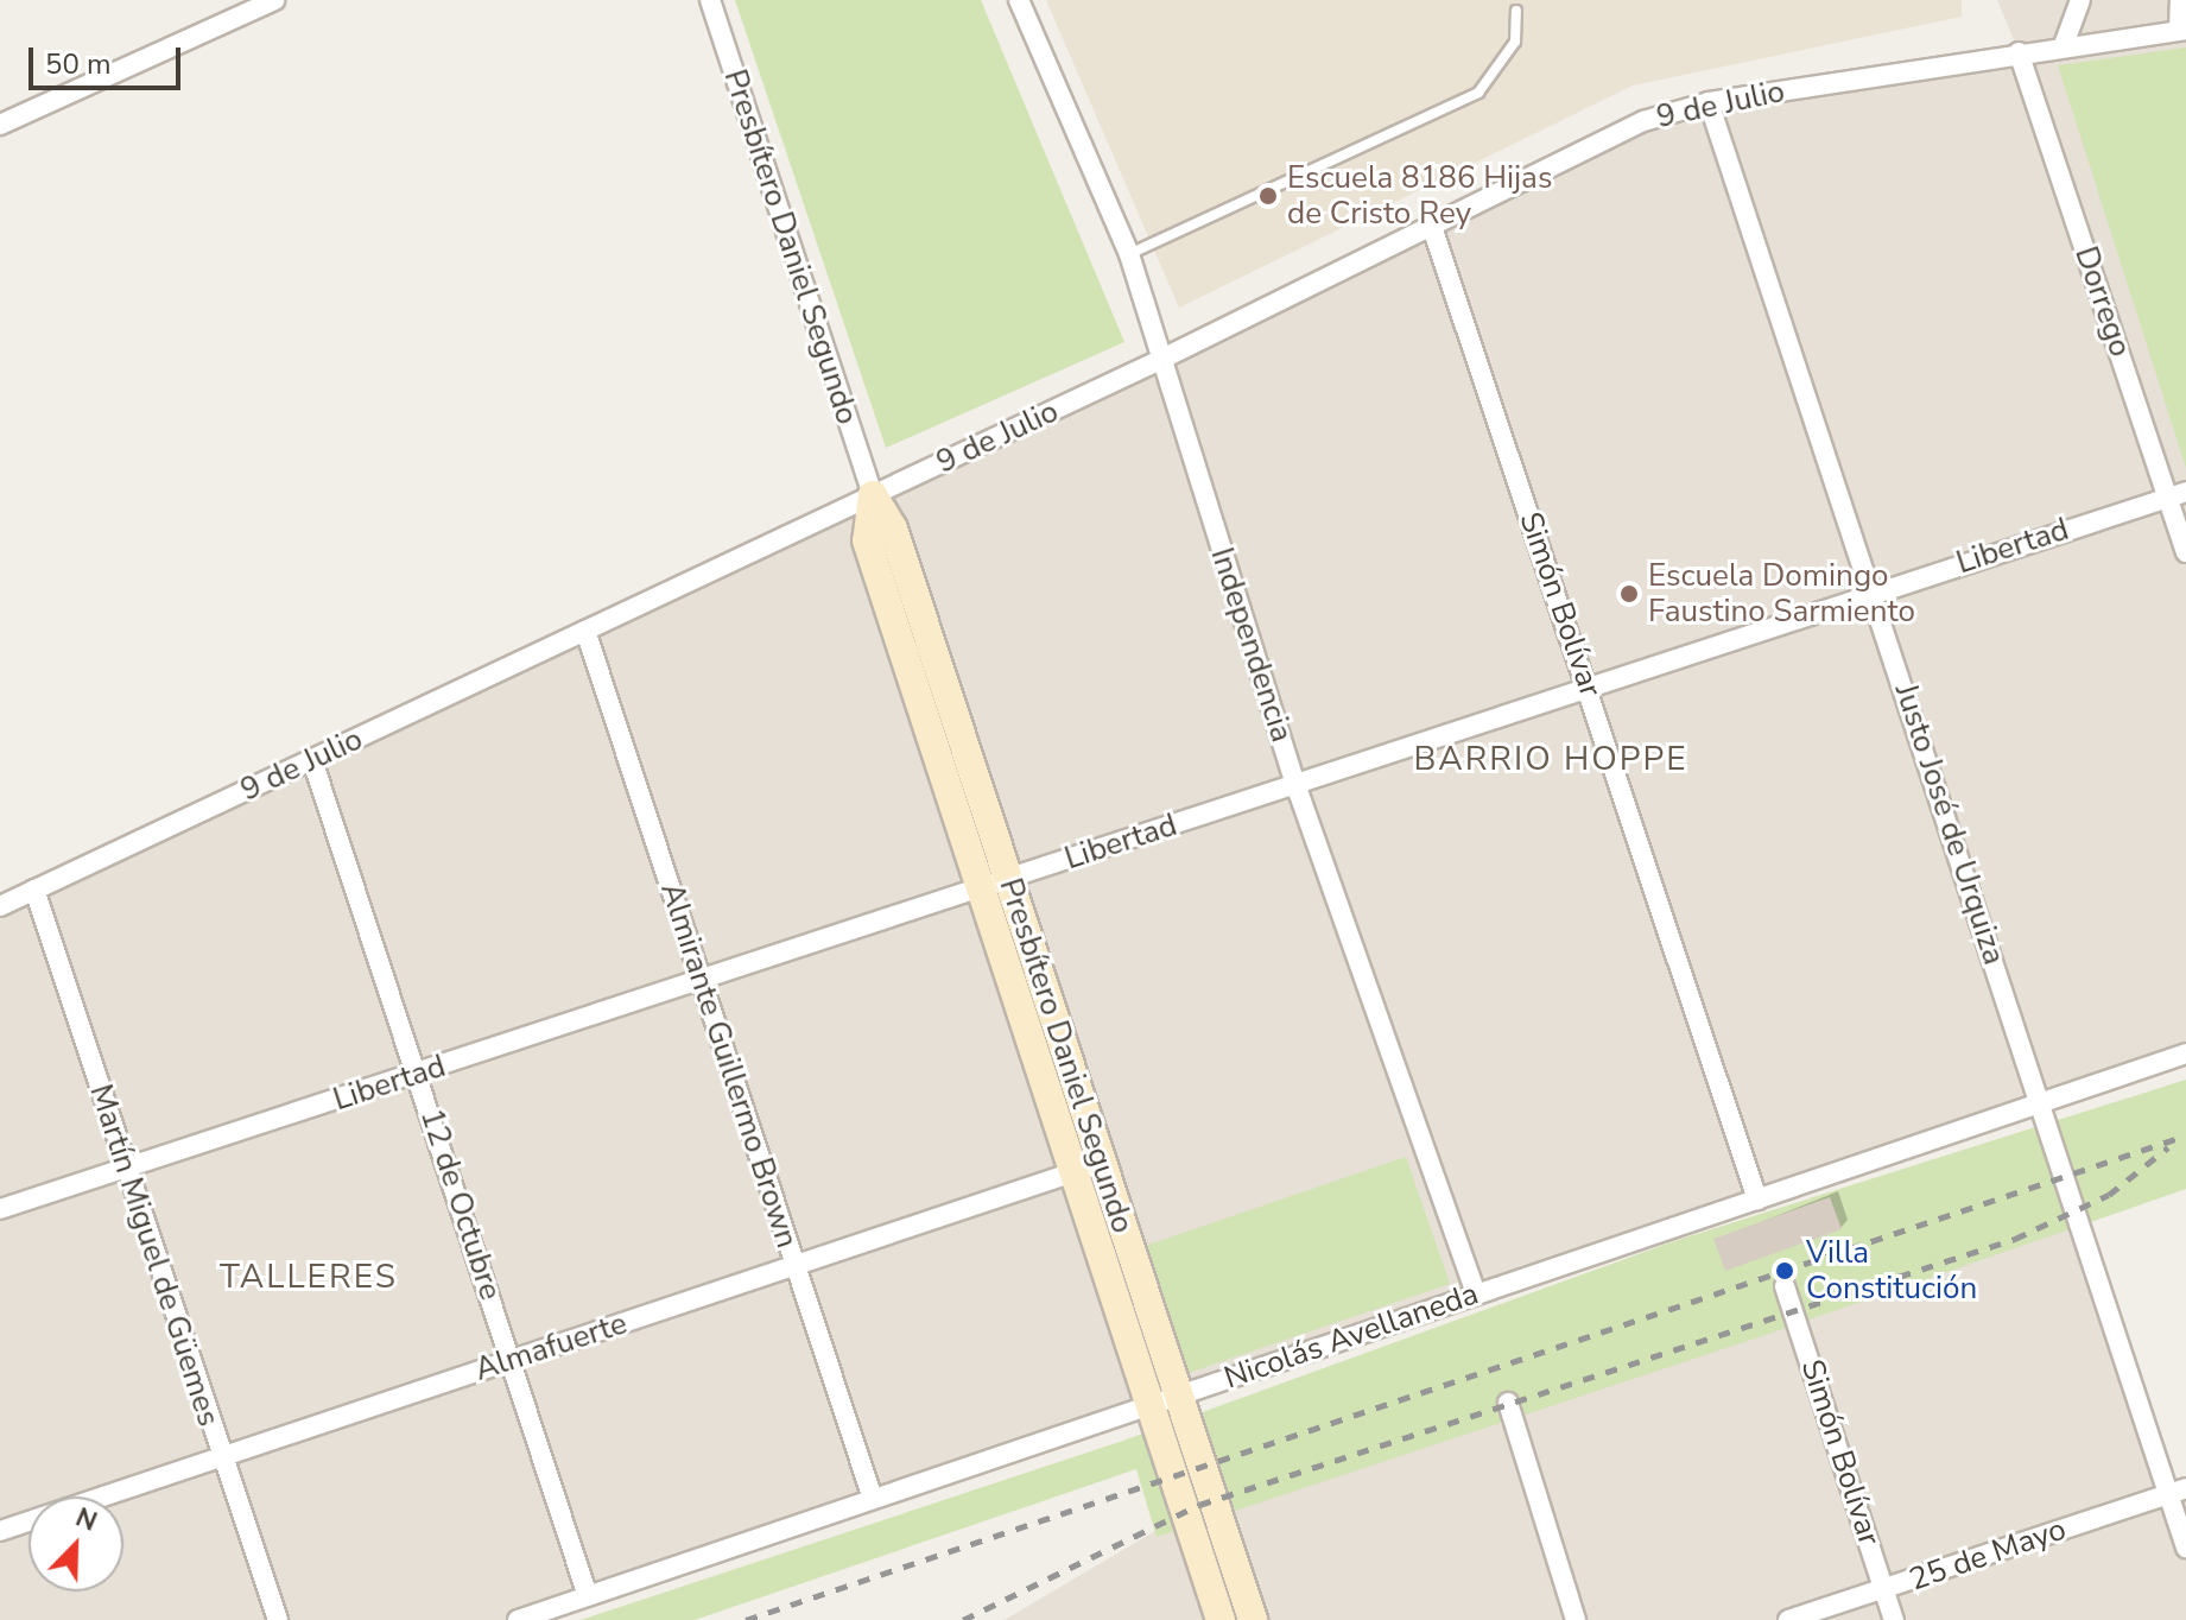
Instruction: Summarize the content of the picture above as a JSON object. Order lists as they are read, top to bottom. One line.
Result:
{"streets":{"main road":["Presbítero Daniel Segundo"],"street":["9 de Julio","Dorrego","Libertad","Simón Bolívar","Independencia","Justo José de Urquiza","Almirante Guillermo Brown","12 de Octubre","Martín Miguel de Güemes","Nicolás Avellaneda","Almafuerte","25 de Mayo"]},"crossings":[["9 de Julio","Presbítero Daniel Segundo"],["9 de Julio","Dorrego"],["9 de Julio","Simón Bolívar"],["9 de Julio","Independencia"],["9 de Julio","Justo José de Urquiza"],["9 de Julio","Almirante Guillermo Brown"],["9 de Julio","12 de Octubre"],["9 de Julio","Martín Miguel de Güemes"],["Presbítero Daniel Segundo","Libertad"],["Presbítero Daniel Segundo","Nicolás Avellaneda"],["Presbítero Daniel Segundo","Almafuerte"],["Dorrego","Libertad"],["Libertad","Simón Bolívar"],["Libertad","Independencia"],["Libertad","Justo José de Urquiza"],["Libertad","Almirante Guillermo Brown"],["Libertad","12 de Octubre"],["Libertad","Martín Miguel de Güemes"],["Simón Bolívar","Nicolás Avellaneda"],["Simón Bolívar","25 de Mayo"],["Independencia","Nicolás Avellaneda"],["Justo José de Urquiza","Nicolás Avellaneda"],["Justo José de Urquiza","25 de Mayo"],["Almirante Guillermo Brown","Nicolás Avellaneda"],["Almirante Guillermo Brown","Almafuerte"],["12 de Octubre","Nicolás Avellaneda"],["12 de Octubre","Almafuerte"],["Martín Miguel de Güemes","Almafuerte"]],"districts":["BARRIO HOPPE","TALLERES"],"places":["Escuela 8186 Hijas de Cristo Rey","Escuela Domingo Faustino Sarmiento","Villa Constitución"],"scale_bar":"50 m","north":"top right"}
